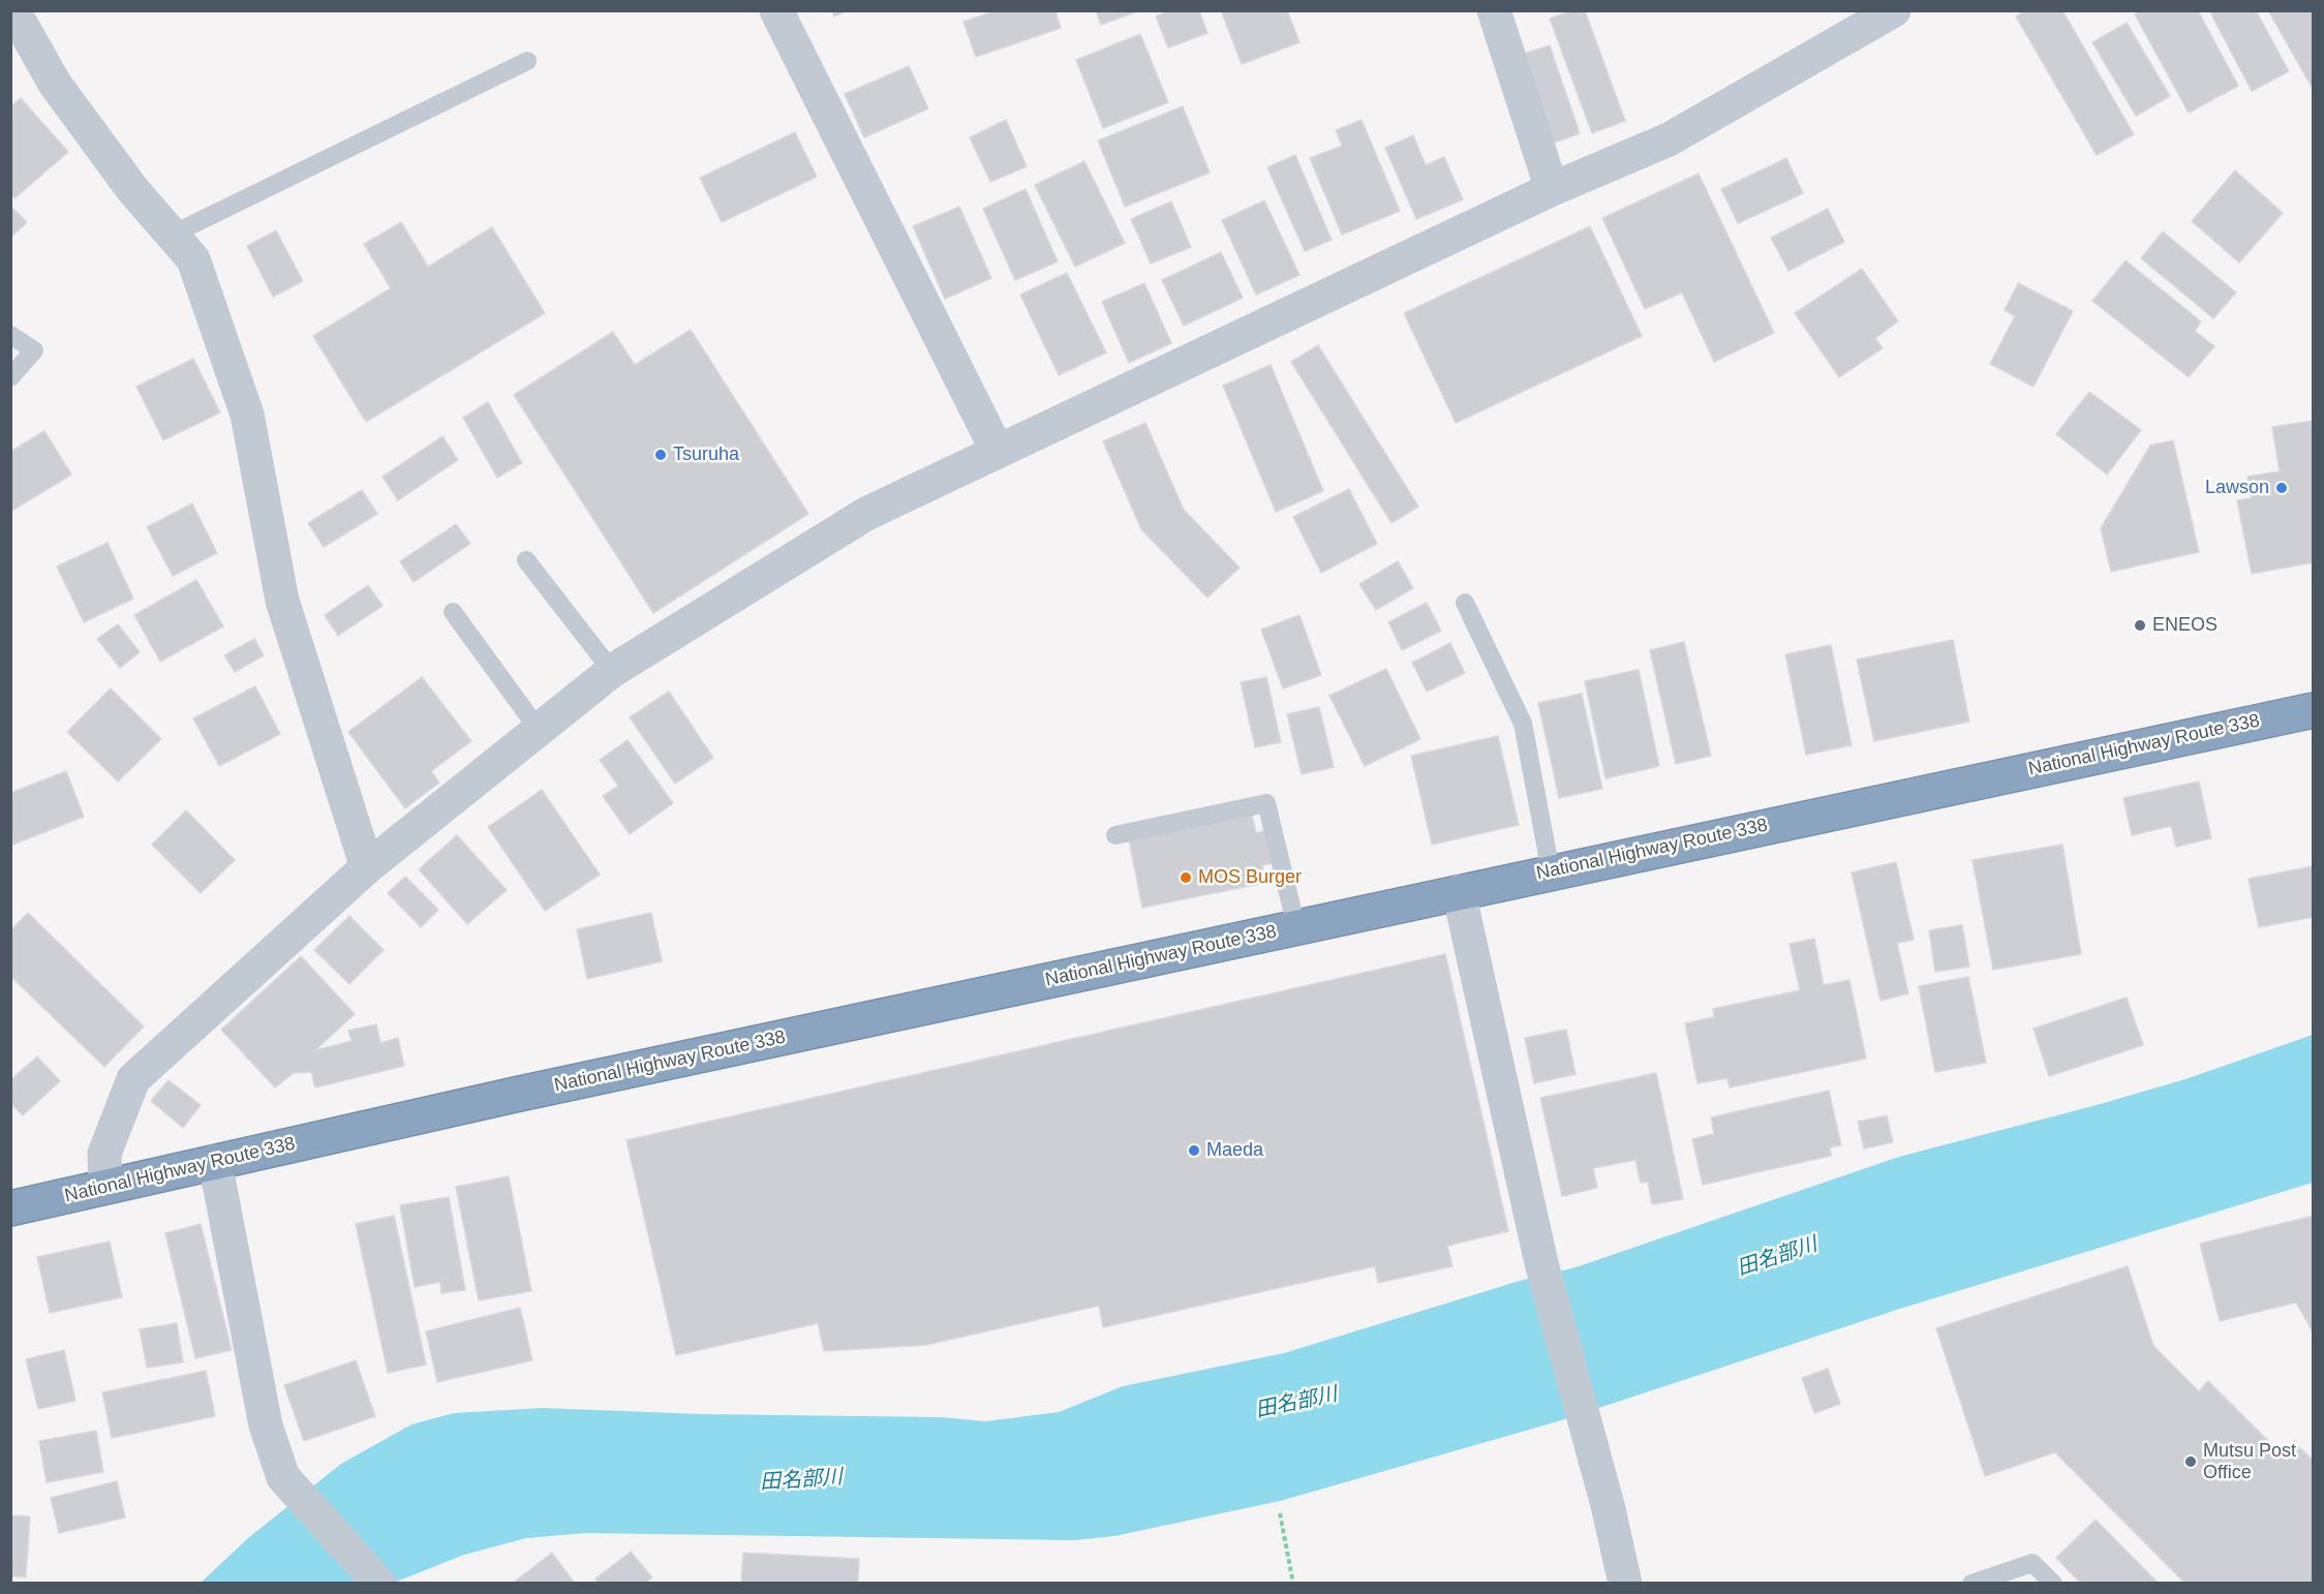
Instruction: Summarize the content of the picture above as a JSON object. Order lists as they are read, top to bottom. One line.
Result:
{"streets":{"highway":["National Highway Route 338"]},"water":["田名部川"],"places":["Tsuruha","Lawson","ENEOS","MOS Burger","Maeda","Mutsu Post Office"]}
